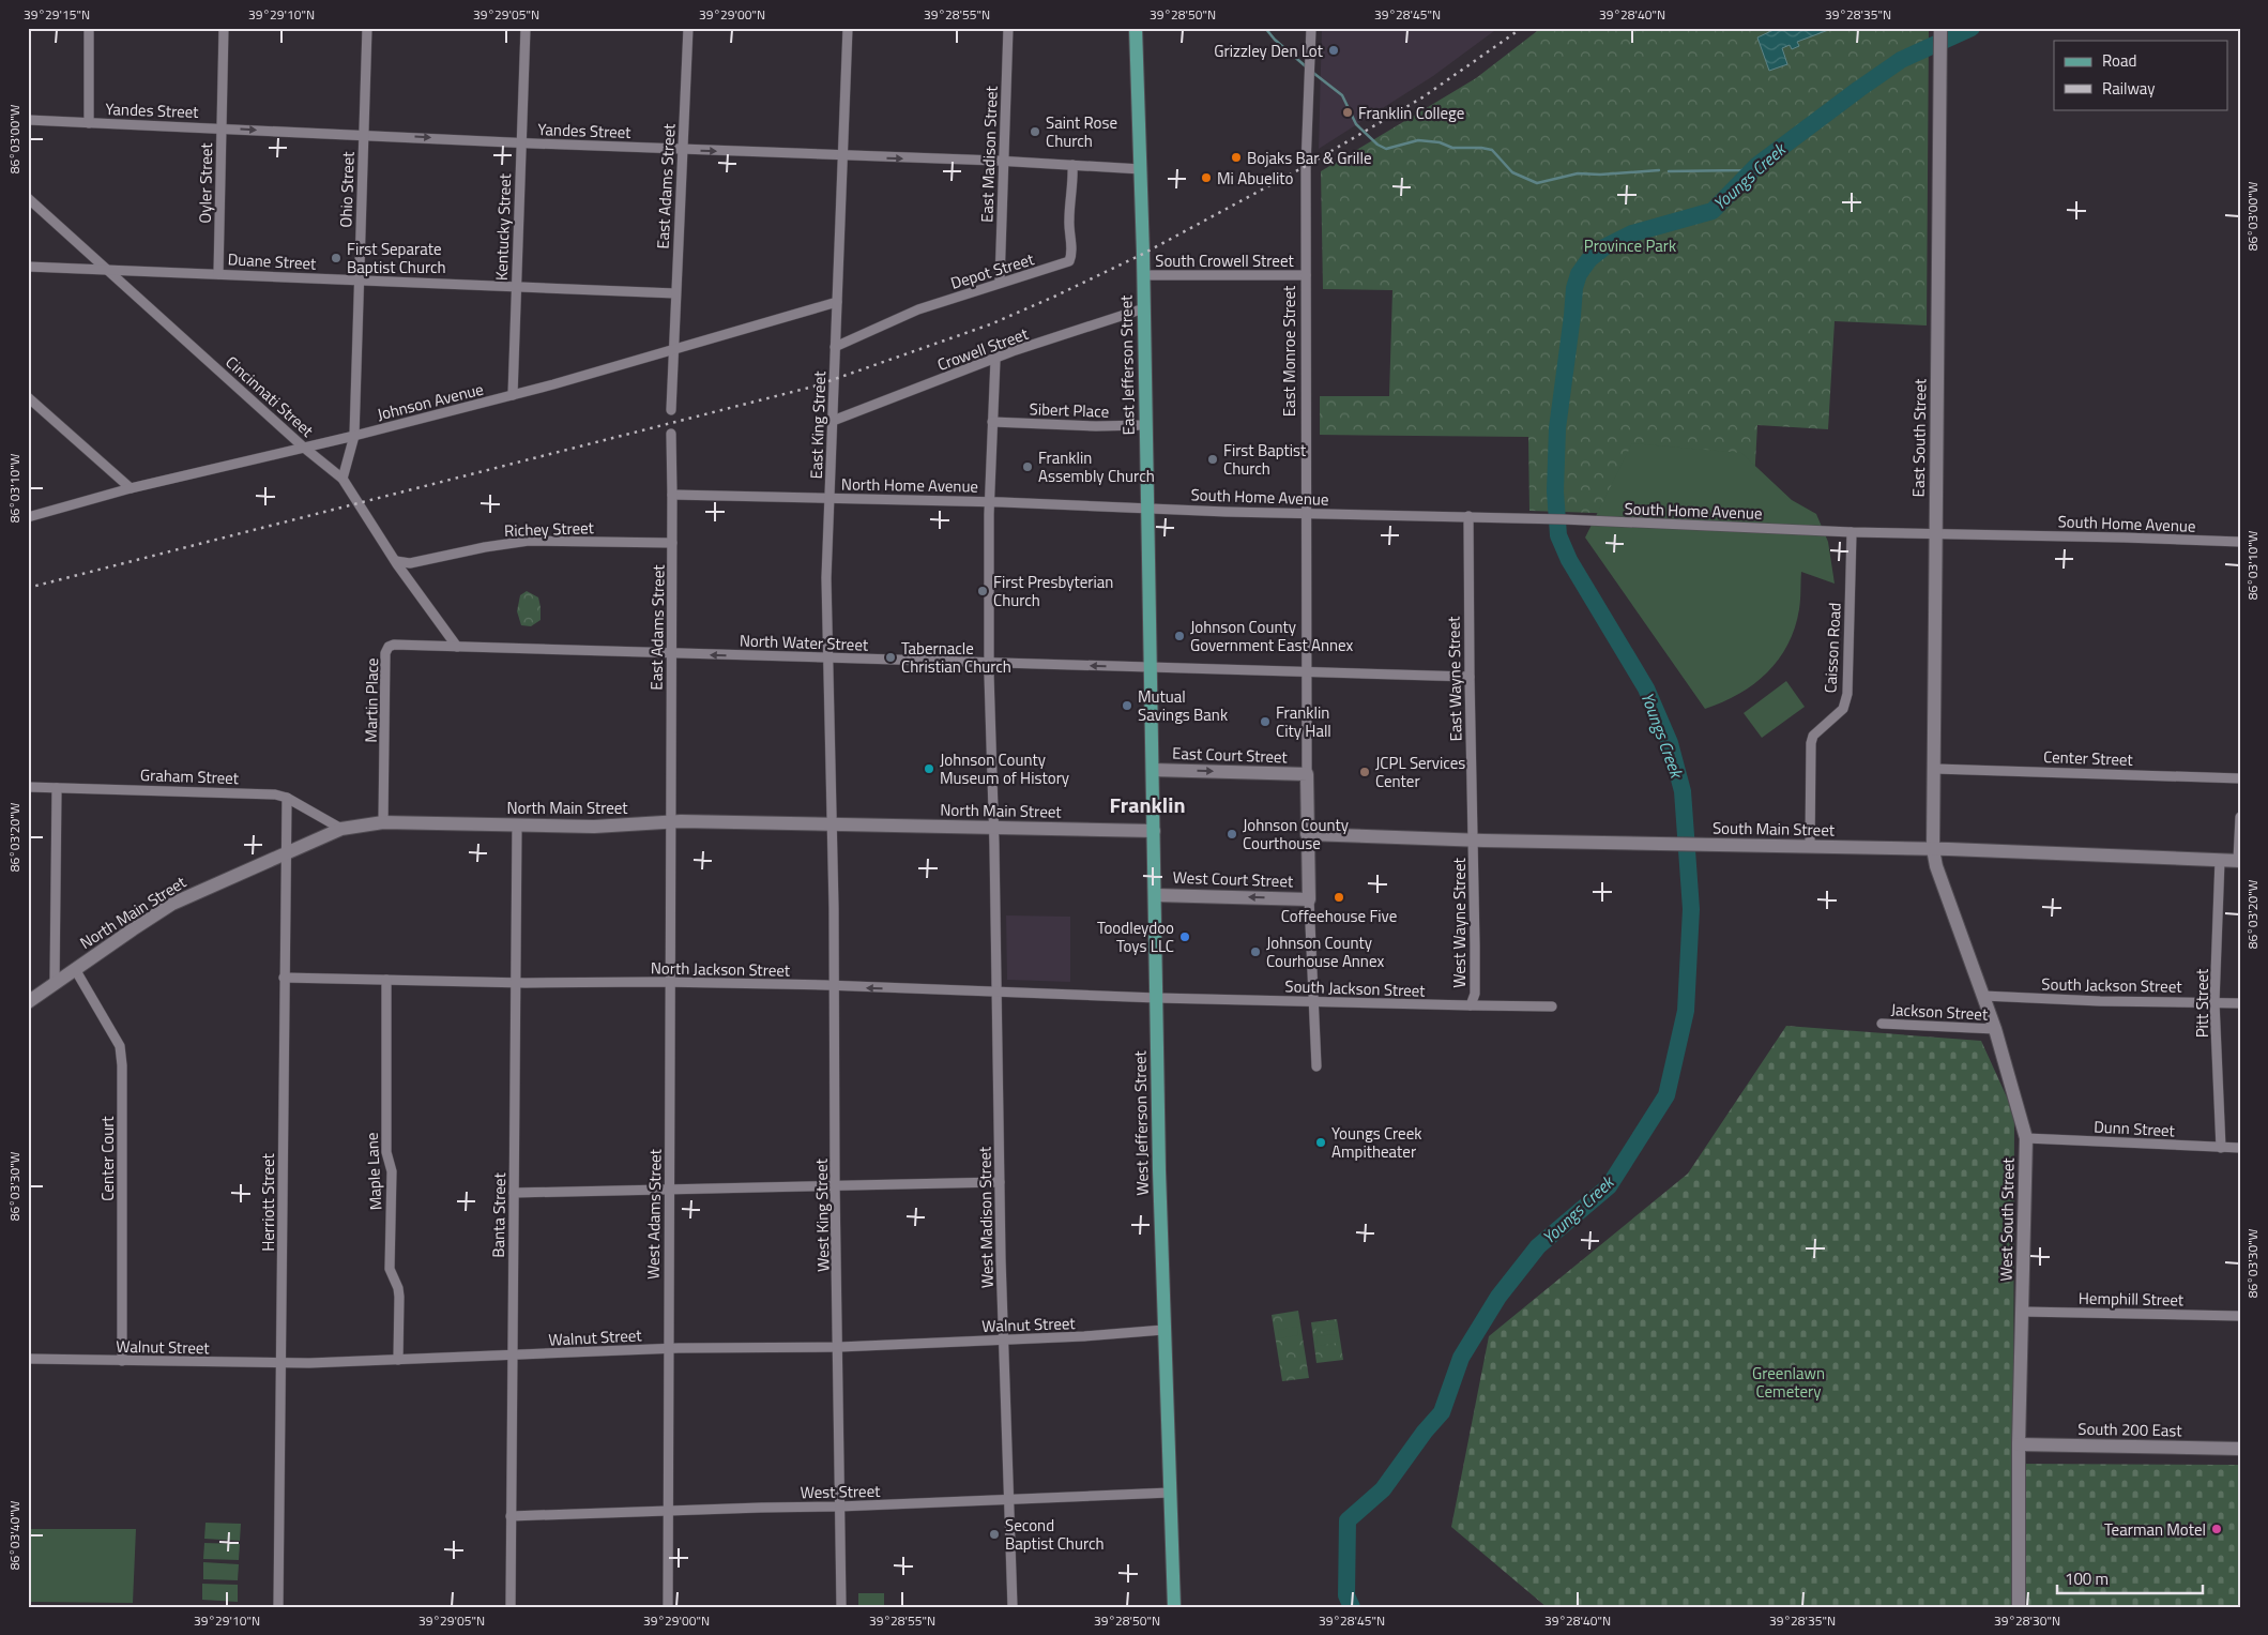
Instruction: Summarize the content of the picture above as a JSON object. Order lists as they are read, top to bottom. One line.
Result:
{"streets":{"main road":["East Jefferson Street","West Jefferson Street"],"street":["Yandes Street","East Madison Street","Oyler Street","East Adams Street","Ohio Street","Kentucky Street","South Crowell Street","Duane Street","Depot Street","Crowell Street","East Monroe Street","Cincinnati Street","Johnson Avenue","Sibert Place","East King Street","East South Street","North Home Avenue","South Home Avenue","Richey Street","North Water Street","Caisson Road","East Wayne Street","Martin Place","East Court Street","Center Street","Graham Street","North Main Street","South Main Street","West Court Street","West Wayne Street","North Jackson Street","South Jackson Street","Pitt Street","Jackson Street","Dunn Street","Center Court","Maple Lane","Herriott Street","West Adams Street","Banta Street","West King Street","West Madison Street","West South Street","Hemphill Street","Walnut Street","South 200 East","West Street"]},"crossings":[["Yandes Street","East Madison Street"],["Yandes Street","Oyler Street"],["Yandes Street","East Adams Street"],["Yandes Street","Ohio Street"],["Yandes Street","Kentucky Street"],["Yandes Street","Depot Street"],["Yandes Street","East Jefferson Street"],["Yandes Street","East King Street"],["East Madison Street","Depot Street"],["Oyler Street","Duane Street"],["East Adams Street","Duane Street"],["East Adams Street","Johnson Avenue"],["East Adams Street","North Home Avenue"],["East Adams Street","Richey Street"],["East Adams Street","North Water Street"],["East Adams Street","North Main Street"],["East Adams Street","West Adams Street"],["Ohio Street","Duane Street"],["Ohio Street","Cincinnati Street"],["Ohio Street","Johnson Avenue"],["Kentucky Street","Duane Street"],["Kentucky Street","Johnson Avenue"],["South Crowell Street","East Monroe Street"],["South Crowell Street","East Jefferson Street"],["Duane Street","Cincinnati Street"],["Depot Street","East King Street"],["Crowell Street","East Jefferson Street"],["Crowell Street","East King Street"],["East Monroe Street","South Home Avenue"],["East Monroe Street","North Water Street"],["East Monroe Street","East Court Street"],["East Monroe Street","South Main Street"],["East Monroe Street","West Court Street"],["East Jefferson Street","Sibert Place"],["East Jefferson Street","North Home Avenue"],["East Jefferson Street","South Home Avenue"],["East Jefferson Street","North Water Street"],["East Jefferson Street","East Court Street"],["East Jefferson Street","North Main Street"],["East Jefferson Street","West Jefferson Street"],["Cincinnati Street","Johnson Avenue"],["Cincinnati Street","Richey Street"],["Cincinnati Street","North Water Street"],["Cincinnati Street","Martin Place"],["Johnson Avenue","East King Street"],["East King Street","North Home Avenue"],["East King Street","North Water Street"],["East King Street","North Main Street"],["East King Street","West King Street"],["East South Street","South Home Avenue"],["East South Street","Center Street"],["East South Street","South Main Street"],["East South Street","West South Street"],["North Home Avenue","South Home Avenue"],["South Home Avenue","Caisson Road"],["South Home Avenue","East Wayne Street"],["North Water Street","East Wayne Street"],["North Water Street","Martin Place"],["Caisson Road","South Main Street"],["East Wayne Street","South Main Street"],["East Wayne Street","West Wayne Street"],["Martin Place","North Main Street"],["Graham Street","North Main Street"],["Graham Street","Herriott Street"],["North Main Street","West Jefferson Street"],["North Main Street","Center Court"],["North Main Street","Herriott Street"],["North Main Street","West Adams Street"],["North Main Street","Banta Street"],["North Main Street","West King Street"],["North Main Street","West Madison Street"],["South Main Street","West Wayne Street"],["South Main Street","Pitt Street"],["South Main Street","West South Street"],["West Court Street","West Jefferson Street"],["West Wayne Street","South Jackson Street"],["North Jackson Street","South Jackson Street"],["North Jackson Street","West Jefferson Street"],["North Jackson Street","Maple Lane"],["North Jackson Street","Herriott Street"],["North Jackson Street","West Adams Street"],["North Jackson Street","Banta Street"],["North Jackson Street","West King Street"],["North Jackson Street","West Madison Street"],["South Jackson Street","Pitt Street"],["South Jackson Street","West Jefferson Street"],["South Jackson Street","West South Street"],["Pitt Street","Dunn Street"],["Jackson Street","West South Street"],["West Jefferson Street","Walnut Street"],["West Jefferson Street","West Street"],["Dunn Street","West South Street"],["Center Court","Walnut Street"],["Maple Lane","Walnut Street"],["Herriott Street","Walnut Street"],["West Adams Street","Walnut Street"],["West Adams Street","West Street"],["Banta Street","Walnut Street"],["Banta Street","West Street"],["West King Street","Walnut Street"],["West King Street","West Street"],["West Madison Street","Walnut Street"],["West Madison Street","West Street"],["West South Street","Hemphill Street"],["West South Street","South 200 East"]],"one_way":["Yandes Street","East Court Street","West Court Street"],"districts":["Franklin"],"water":["Youngs Creek"],"parks":["Province Park","Greenlawn Cemetery"],"places":["Grizzley Den Lot","Franklin College","Saint Rose Church","Bojaks Bar & Grille","Mi Abuelito","First Separate Baptist Church","First Baptist Church","Franklin Assembly Church","First Presbyterian Church","Johnson County Government East Annex","Tabernacle Christian Church","Mutual Savings Bank","Franklin City Hall","Johnson County Museum of History","JCPL Services Center","Johnson County Courthouse","Coffeehouse Five","Toodleydoo Toys LLC","Johnson County Courhouse Annex","Youngs Creek Ampitheater","Tearman Motel","Second Baptist Church"],"legend":["Road","Railway"],"scale_bar":"100 m","coordinates":["39°29'15\"N","39°29'10\"N","39°29'05\"N","39°29'00\"N","39°28'55\"N","39°28'50\"N","39°28'45\"N","39°28'40\"N","39°28'35\"N","86°03'00\"W","86°03'10\"W","86°03'20\"W","86°03'30\"W","86°03'40\"W","39°28'30\"N"]}
